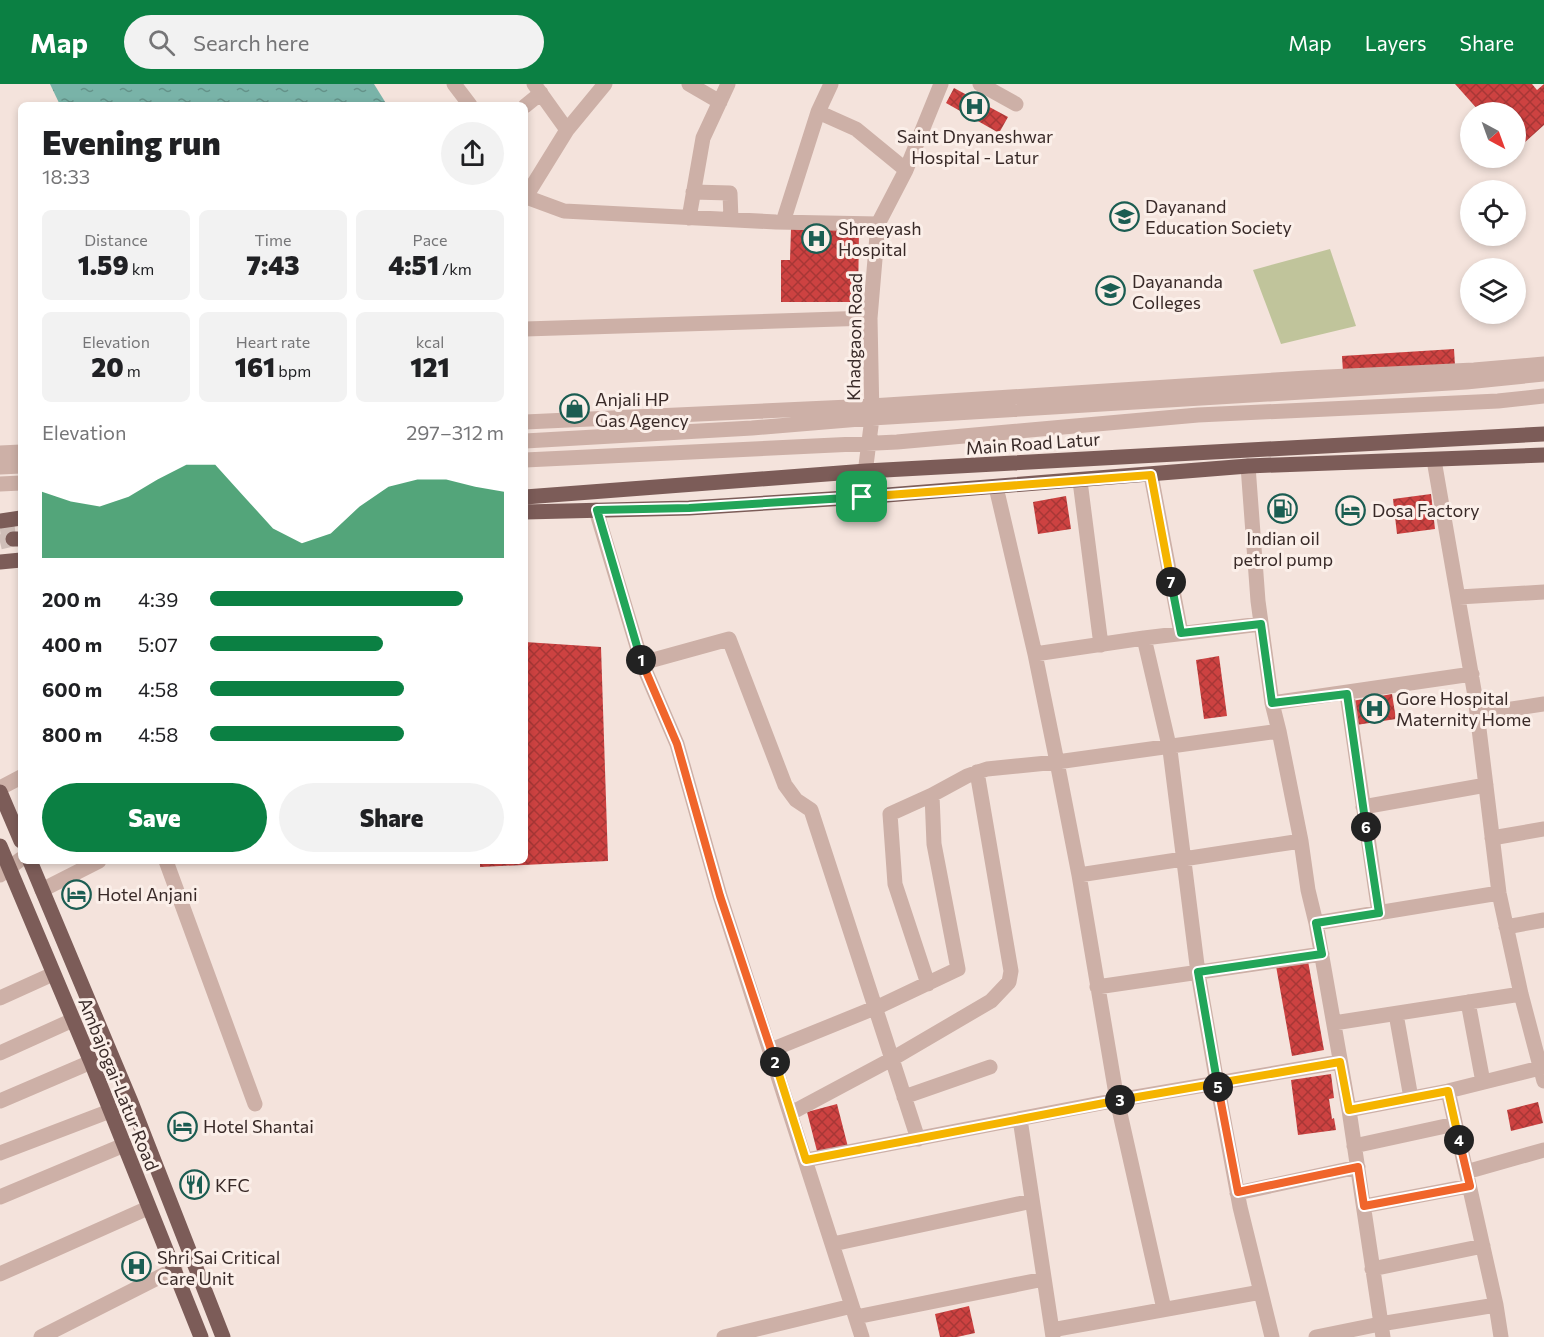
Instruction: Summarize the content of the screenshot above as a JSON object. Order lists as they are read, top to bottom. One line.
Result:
{"streets":{"main road":["Main Road Latur","Ambajogai-Latur Road"],"street":["Khadgaon Road"]},"crossings":[["Khadgaon Road","Main Road Latur"]],"places":{"hospital":["Saint Dnyaneshwar Hospital - Latur","Shreeyash Hospital","Gore Hospital Maternity Home","Shri Sai Critical Care Unit"],"school or university":["Dayanand Education Society","Dayananda Colleges"],"shop":["Anjali HP Gas Agency"],"fuel station":["Indian oil petrol pump"],"hotel":["Dosa Factory","Hotel Anjani","Hotel Shantai"],"restaurant":["KFC"]},"north":"bottom right","page":{"header":"Map","search":"Search here","nav":["Map","Layers","Share"],"heading":["Evening run","18:33"],"stats":[["Distance","1.59 km"],["Time","7:43"],["Pace","4:51 /km"],["Elevation","20 m"],["Heart rate","161 bpm"],["kcal","121"]],"chart":["Elevation","297–312 m"],"pins":["7","1","6","2","5","3","4"],"list":[{"name":"200 m","note":"4:39"},{"name":"400 m","note":"5:07"},{"name":"600 m","note":"4:58"},{"name":"800 m","note":"4:58"}],"buttons":["Save","Share"]}}
